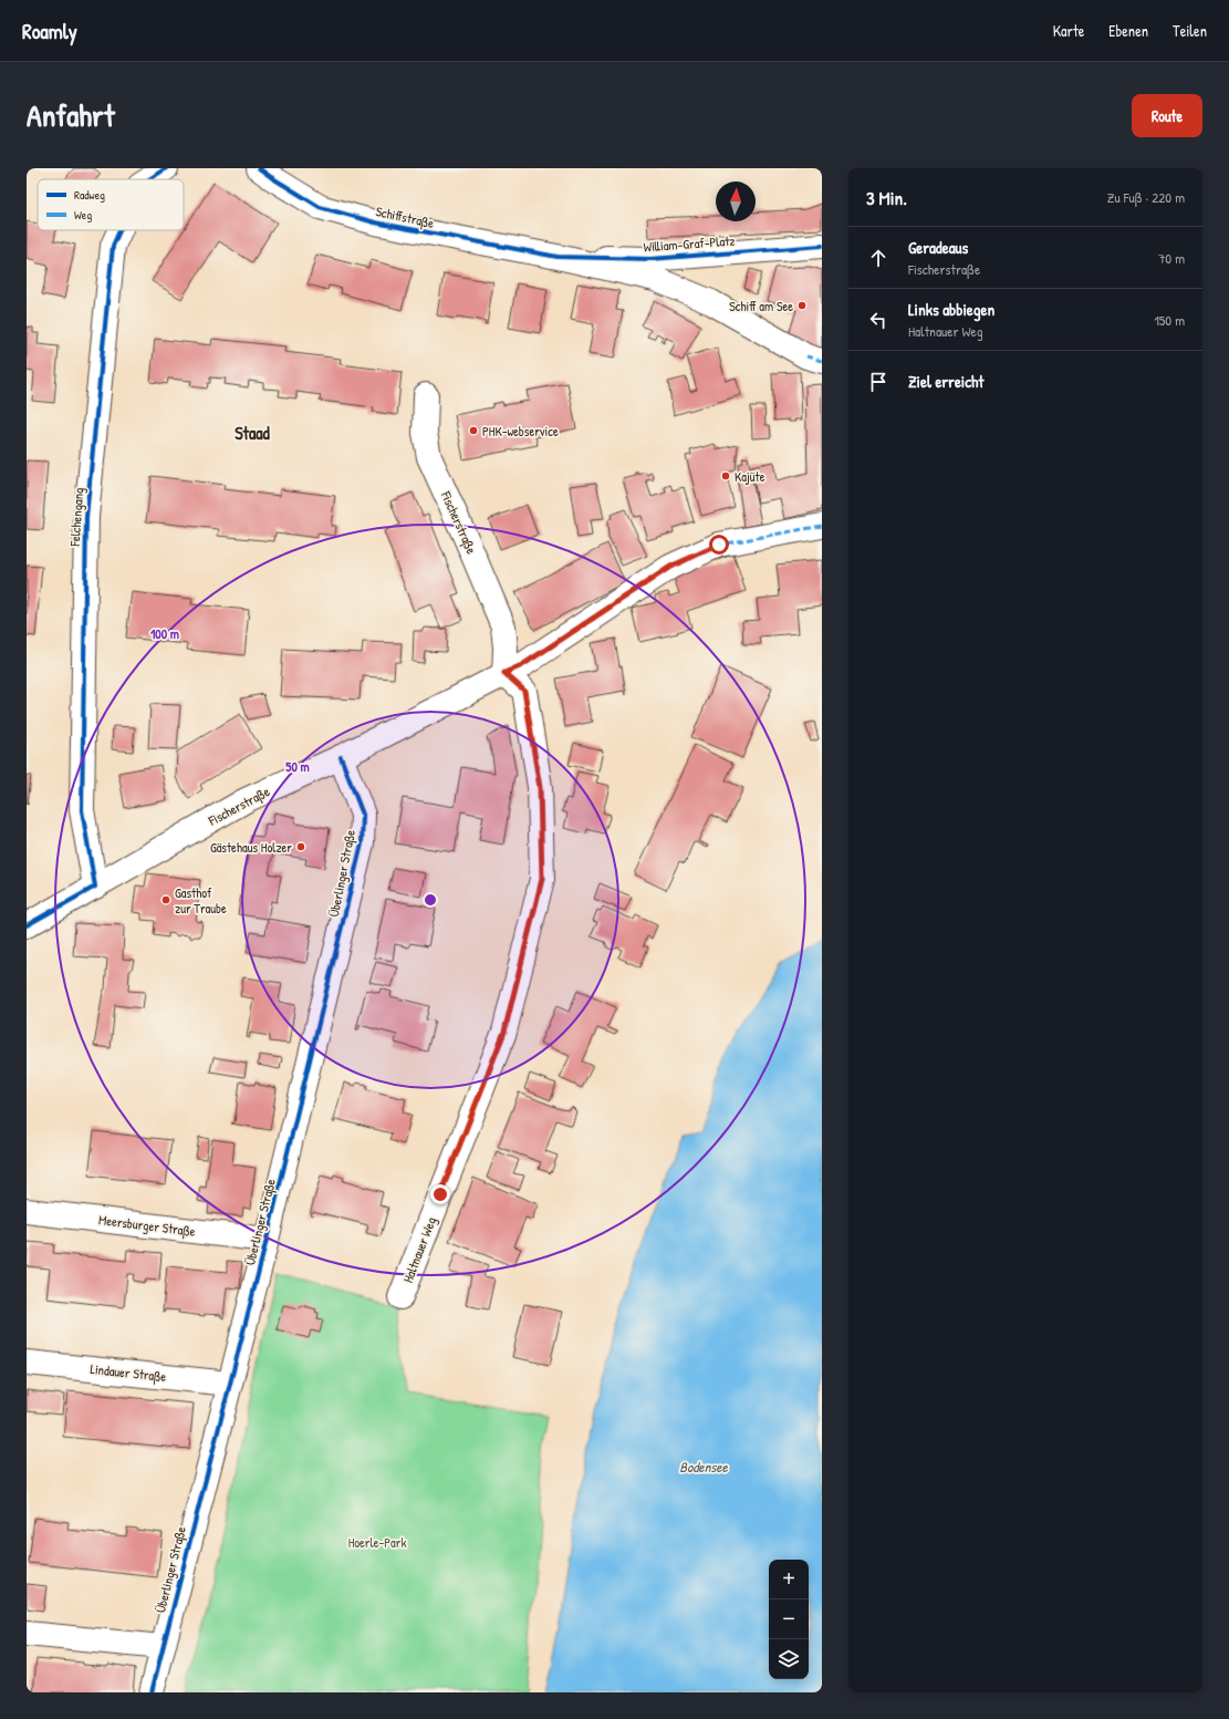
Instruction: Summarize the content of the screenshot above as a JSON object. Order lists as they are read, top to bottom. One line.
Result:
{"streets":{"street":["Schiffstraße","William-Graf-Platz","Felchengang","Fischerstraße","Überlinger Straße","Meersburger Straße","Haltnauer Weg","Lindauer Straße"]},"crossings":[["Schiffstraße","William-Graf-Platz"],["Felchengang","Fischerstraße"],["Fischerstraße","Überlinger Straße"],["Fischerstraße","Haltnauer Weg"],["Überlinger Straße","Meersburger Straße"],["Überlinger Straße","Lindauer Straße"]],"districts":["Staad"],"water":["Bodensee"],"parks":["Hoerle-Park"],"places":["Schiff am See","PHK-webservice","Kajüte","Gästehaus Holzer","Gasthof zur Traube"],"legend":["Radweg","Weg"],"north":"top","page":{"header":"Roamly","nav":["Karte","Ebenen","Teilen"],"title":"Anfahrt","buttons":"Route","heading":["3 Min.","Zu Fuß · 220 m"],"list":[["Geradeaus","Fischerstraße","70 m"],["Links abbiegen","Haltnauer Weg","150 m"],"Ziel erreicht"],"map_buttons":["+","−"]},"rings":["100 m","50 m"]}
